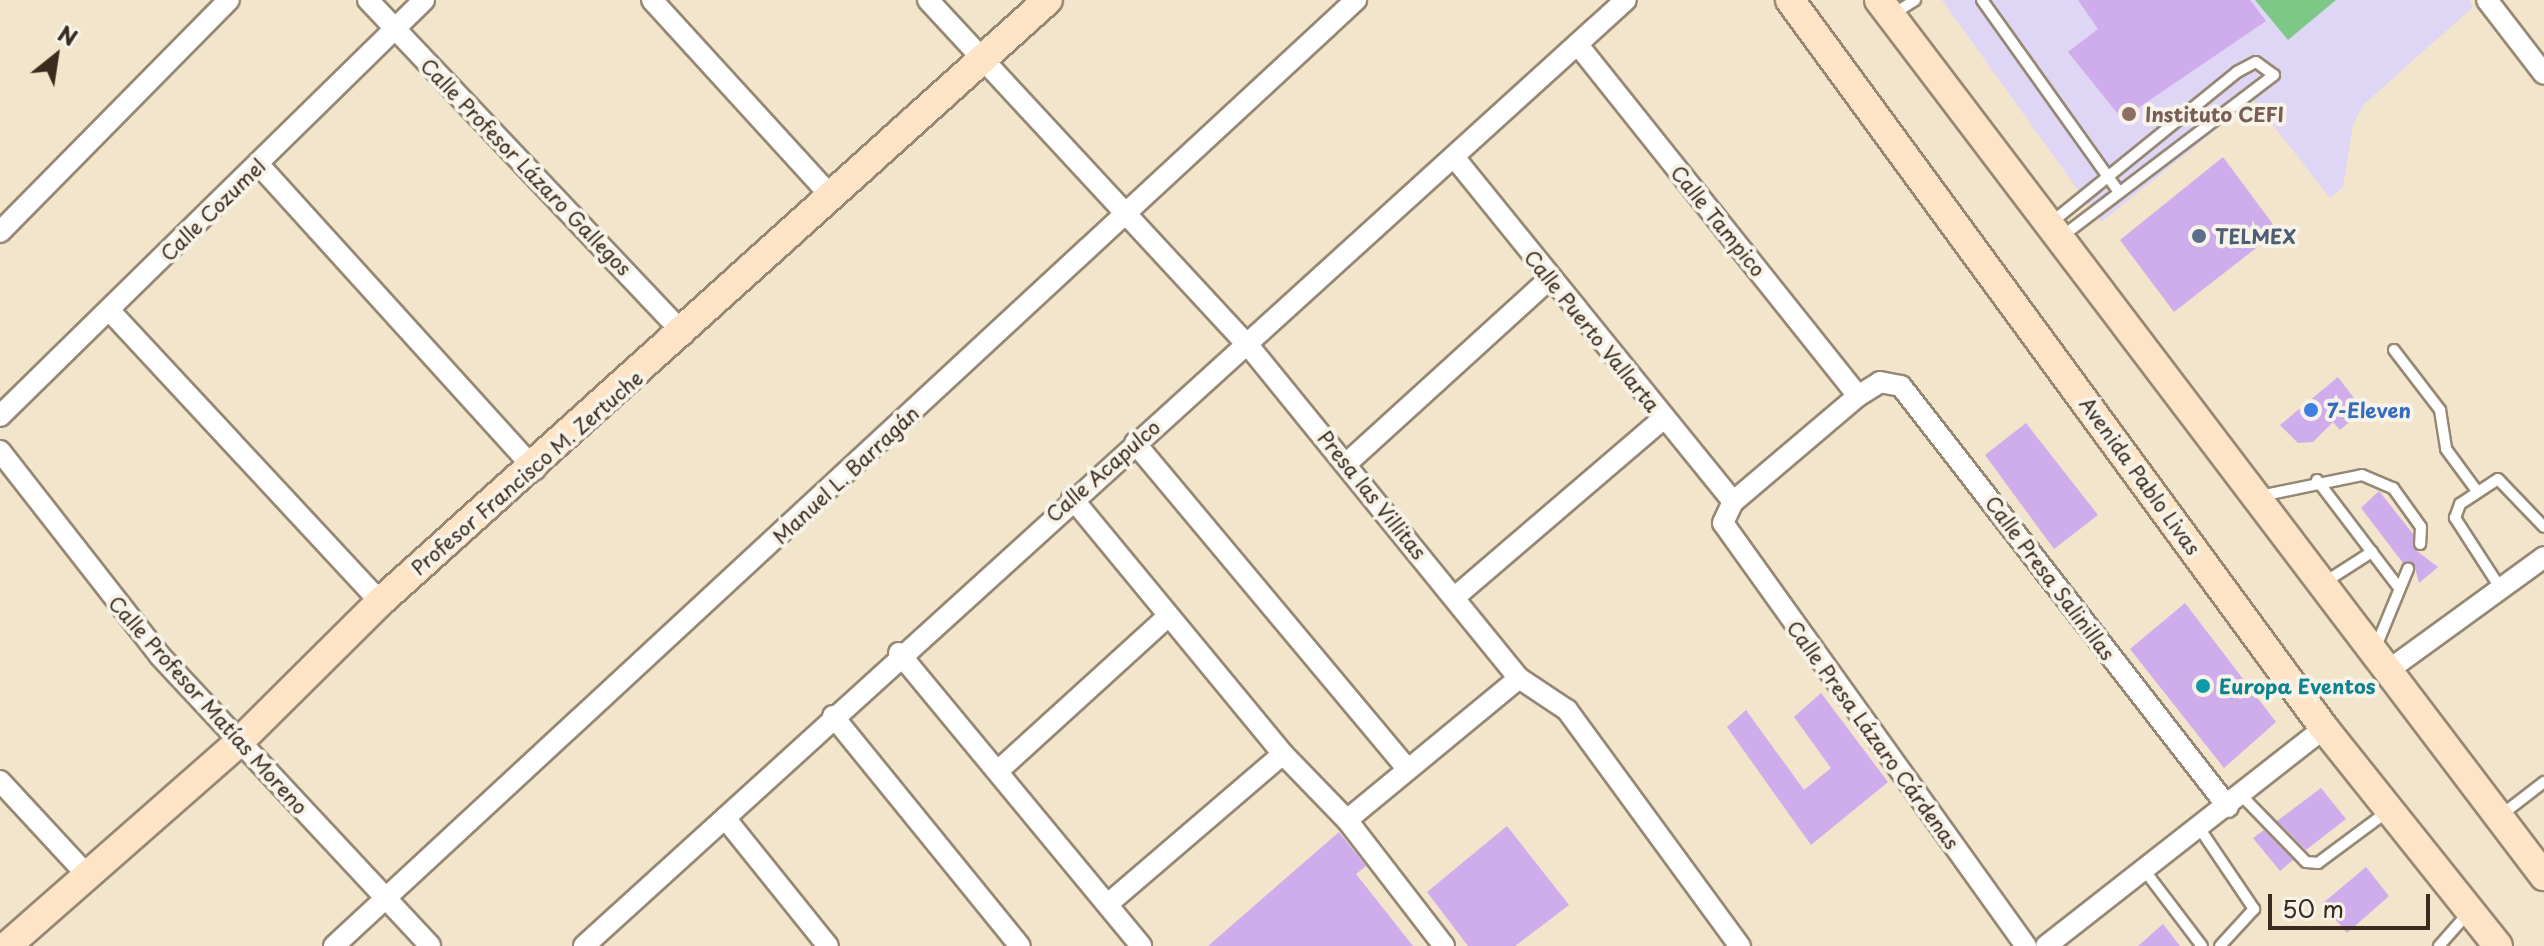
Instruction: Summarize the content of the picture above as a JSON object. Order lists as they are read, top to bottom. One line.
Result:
{"streets":{"main road":["Profesor Francisco M. Zertuche","Avenida Pablo Livas"],"street":["Calle Profesor Lázaro Gallegos","Calle Cozumel","Calle Tampico","Calle Puerto Vallarta","Calle Acapulco","Manuel L. Barragán","Presa las Villitas","Calle Presa Salinillas","Calle Profesor Matías Moreno","Calle Presa Lázaro Cárdenas"]},"crossings":[["Calle Profesor Lázaro Gallegos","Calle Cozumel"],["Calle Profesor Lázaro Gallegos","Profesor Francisco M. Zertuche"],["Calle Tampico","Calle Acapulco"],["Calle Tampico","Calle Presa Salinillas"],["Calle Puerto Vallarta","Calle Acapulco"],["Calle Puerto Vallarta","Calle Presa Lázaro Cárdenas"],["Calle Acapulco","Presa las Villitas"],["Profesor Francisco M. Zertuche","Presa las Villitas"],["Profesor Francisco M. Zertuche","Calle Profesor Matías Moreno"],["Manuel L. Barragán","Presa las Villitas"],["Manuel L. Barragán","Calle Profesor Matías Moreno"]],"places":["Instituto CEFI","TELMEX","7-Eleven","Europa Eventos"],"scale_bar":"50 m","north":"top right"}
